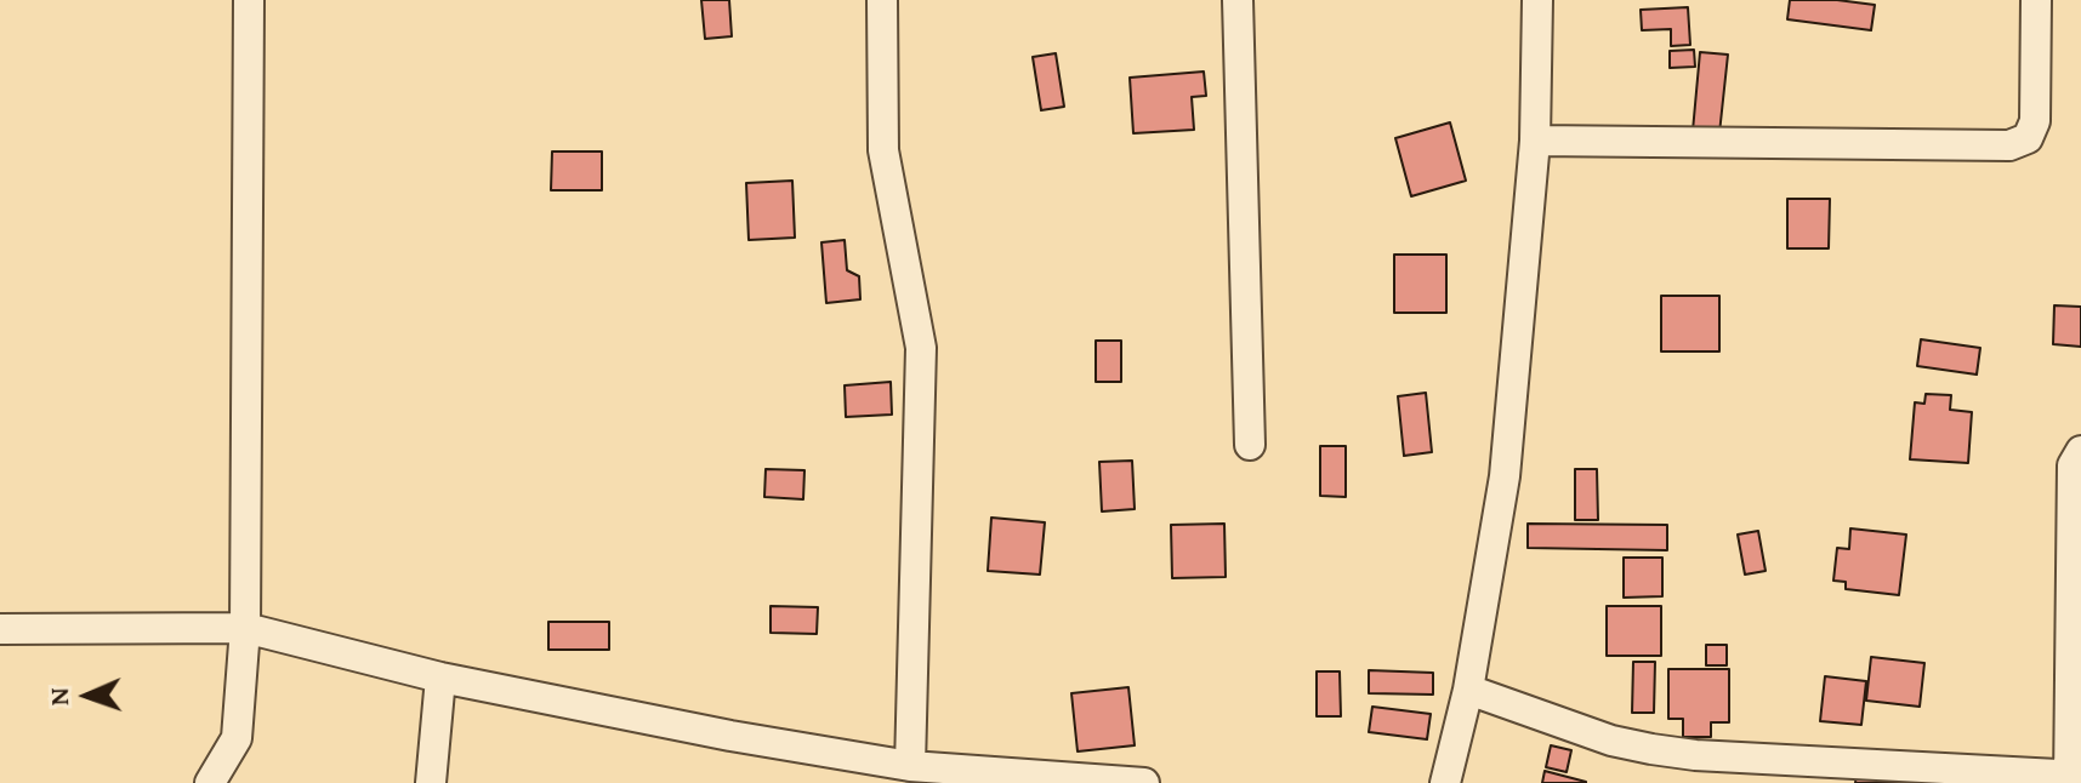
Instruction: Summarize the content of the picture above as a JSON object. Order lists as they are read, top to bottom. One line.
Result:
{"north":"left"}
